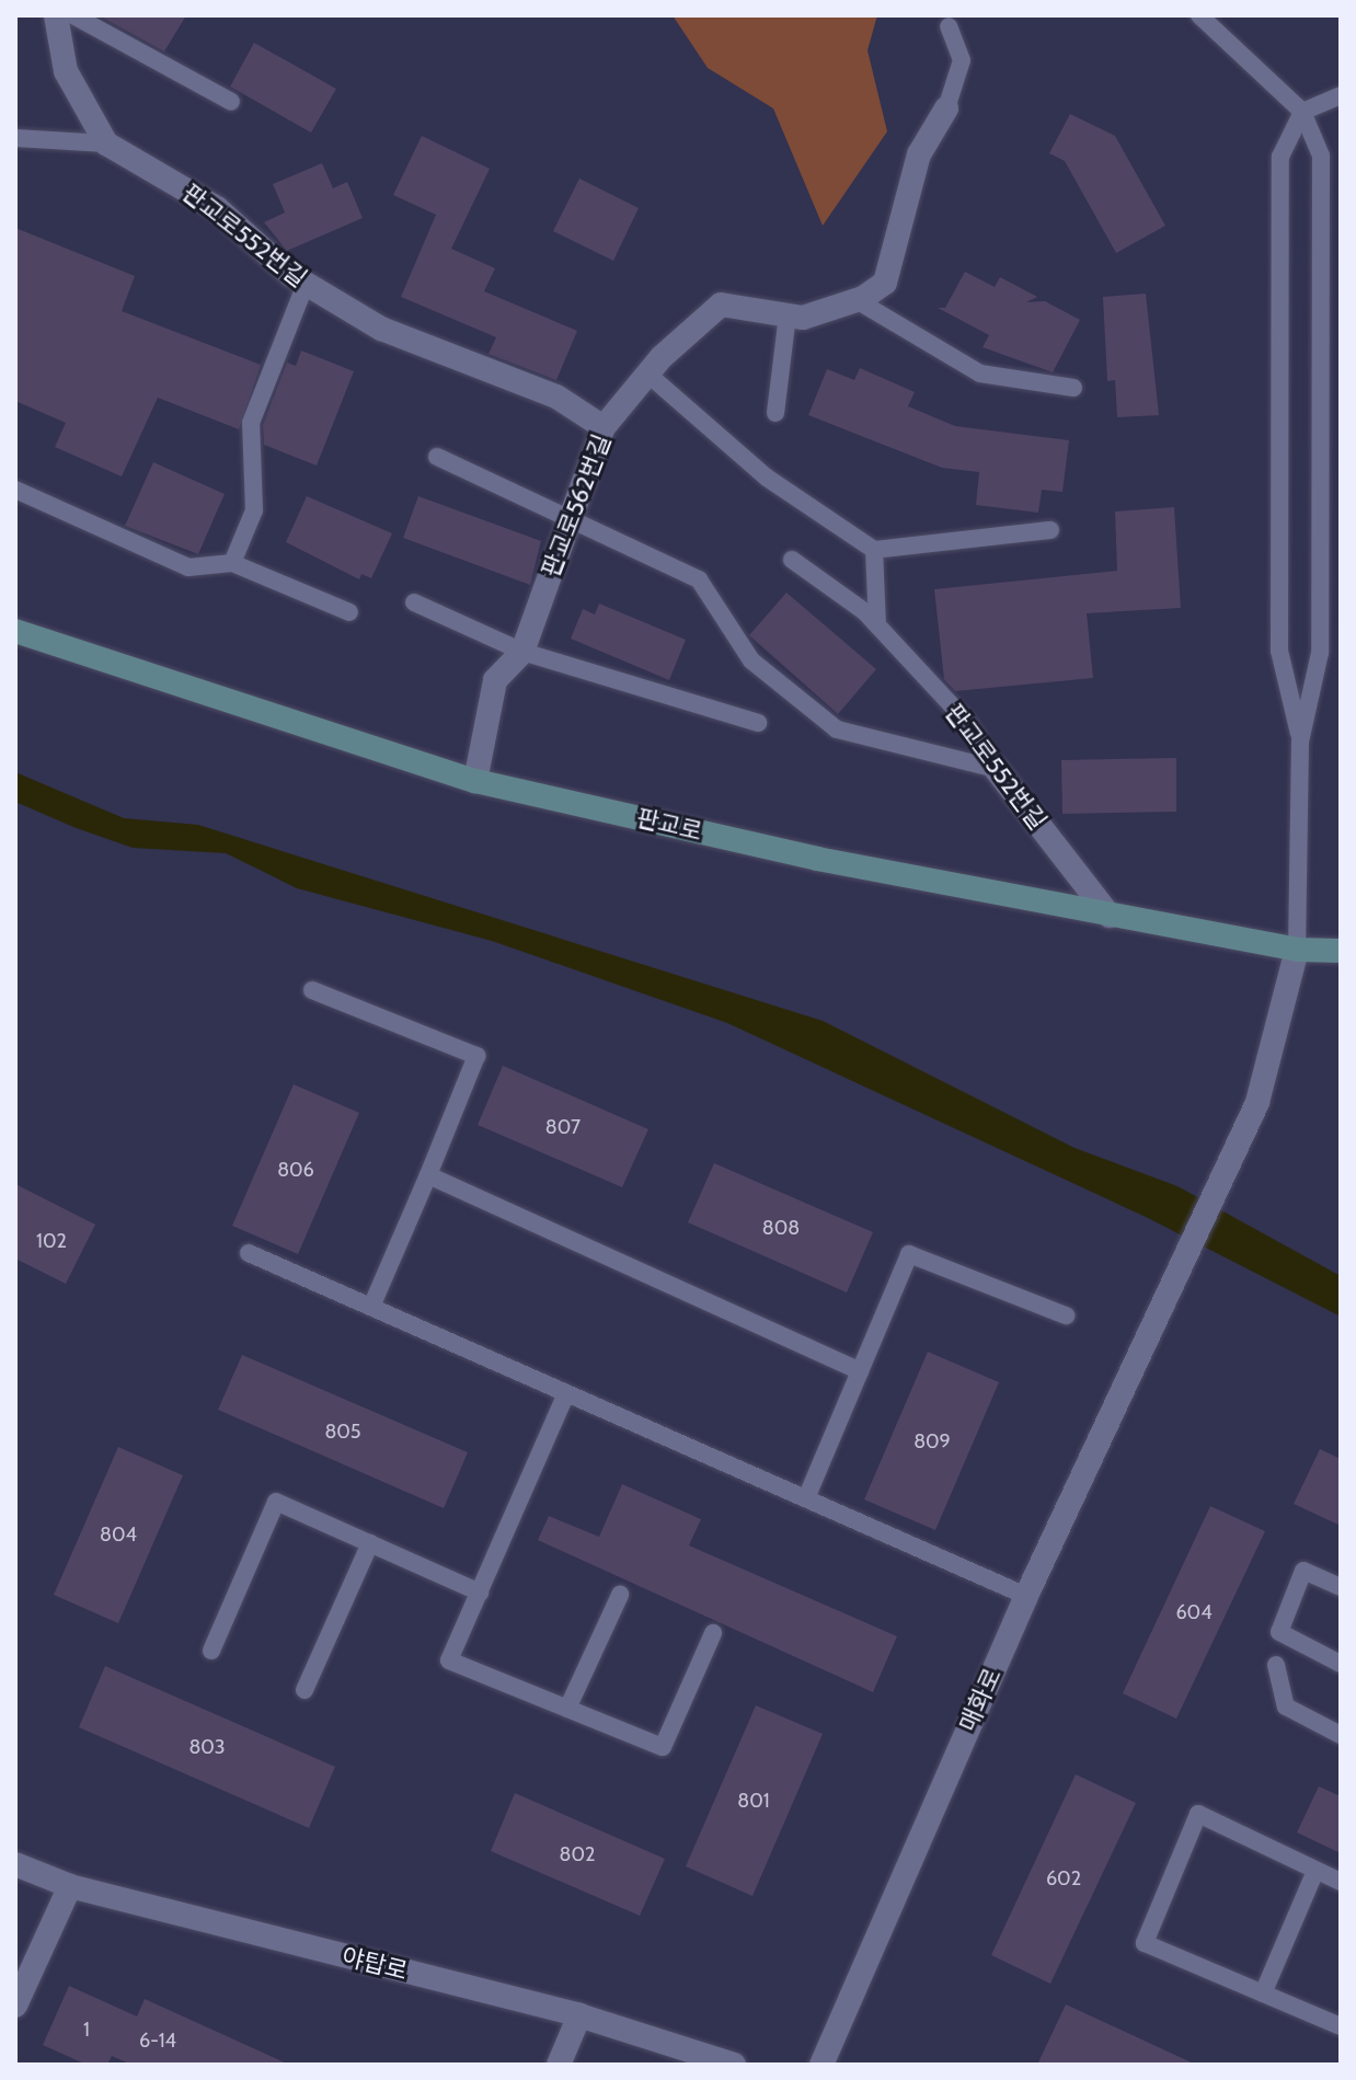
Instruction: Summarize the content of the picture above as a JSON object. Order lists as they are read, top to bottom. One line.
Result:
{"streets":{"main road":["판교로"],"street":["판교로552번길","판교로562번길","매화로","야탑로"]},"crossings":[["판교로552번길","판교로562번길"],["판교로552번길","판교로"],["판교로562번길","판교로"],["판교로","매화로"]],"house_numbers":["807","806","808","102","805","809","804","604","803","801","802","602","1","6-14"]}
